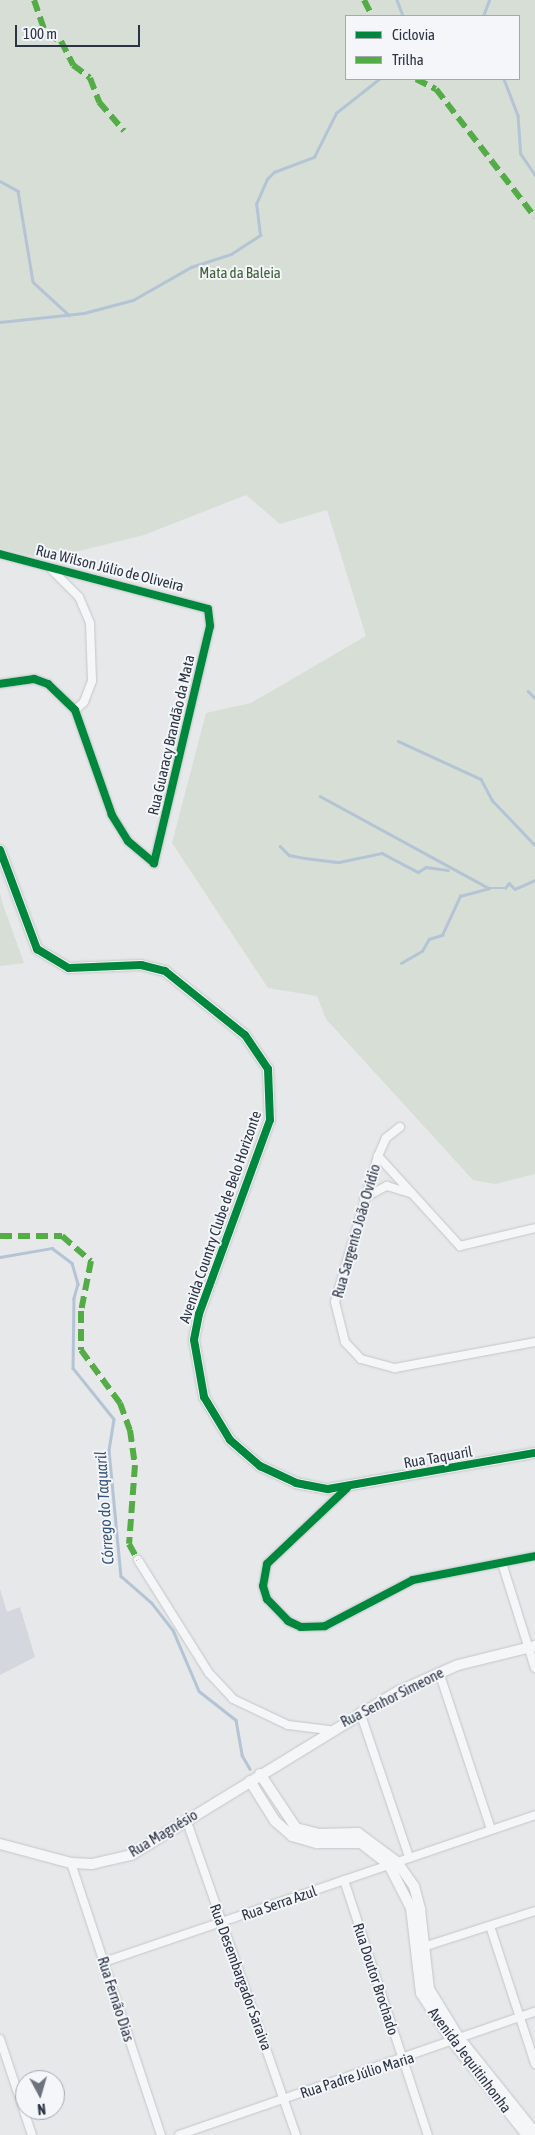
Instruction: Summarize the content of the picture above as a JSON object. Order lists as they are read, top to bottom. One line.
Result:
{"streets":{"street":["Rua Wilson Júlio de Oliveira","Rua Guaracy Brandão da Mata","Avenida Country Clube de Belo Horizonte","Rua Sargento João Ovídio","Rua Taquaril","Rua Senhor Simeone","Rua Magnésio","Rua Serra Azul","Rua Desembargador Saraiva","Rua Doutor Brochado","Rua Fernão Dias","Avenida Jequitinhonha","Rua Padre Júlio Maria"]},"crossings":[["Rua Wilson Júlio de Oliveira","Rua Guaracy Brandão da Mata"],["Avenida Country Clube de Belo Horizonte","Rua Taquaril"],["Rua Senhor Simeone","Rua Magnésio"],["Rua Senhor Simeone","Avenida Jequitinhonha"],["Rua Magnésio","Rua Desembargador Saraiva"],["Rua Magnésio","Rua Fernão Dias"],["Rua Magnésio","Avenida Jequitinhonha"],["Rua Serra Azul","Rua Desembargador Saraiva"],["Rua Serra Azul","Rua Doutor Brochado"],["Rua Serra Azul","Rua Fernão Dias"],["Rua Serra Azul","Avenida Jequitinhonha"],["Rua Desembargador Saraiva","Rua Padre Júlio Maria"],["Rua Doutor Brochado","Rua Padre Júlio Maria"],["Avenida Jequitinhonha","Rua Padre Júlio Maria"]],"water":["Córrego do Taquaril"],"parks":["Mata da Baleia"],"legend":["Ciclovia","Trilha"],"scale_bar":"100 m","north":"bottom"}
